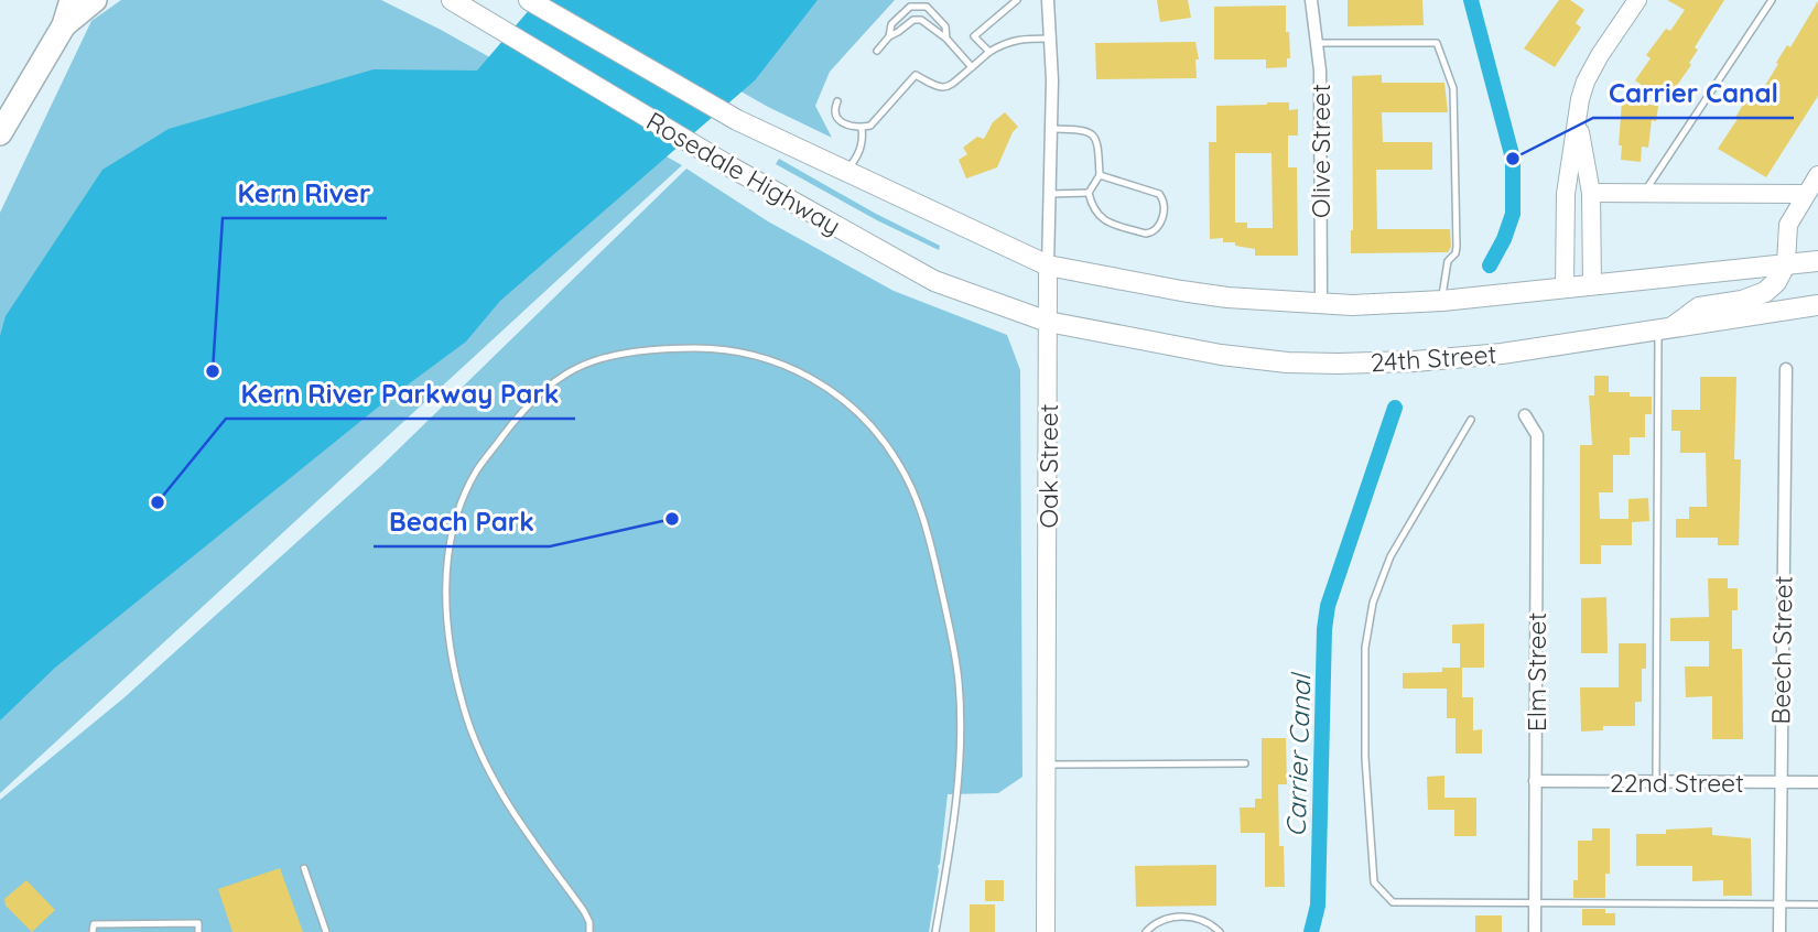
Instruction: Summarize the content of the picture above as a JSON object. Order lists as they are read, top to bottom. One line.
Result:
{"streets":{"main road":["Rosedale Highway","24th Street"],"street":["Olive Street","Oak Street","Beech Street","Elm Street","22nd Street"]},"crossings":[["Rosedale Highway","24th Street"],["Rosedale Highway","Oak Street"],["24th Street","Oak Street"],["Beech Street","22nd Street"],["Elm Street","22nd Street"]],"water":["Carrier Canal"],"places":["Carrier Canal","Kern River","Kern River Parkway Park","Beach Park"]}
